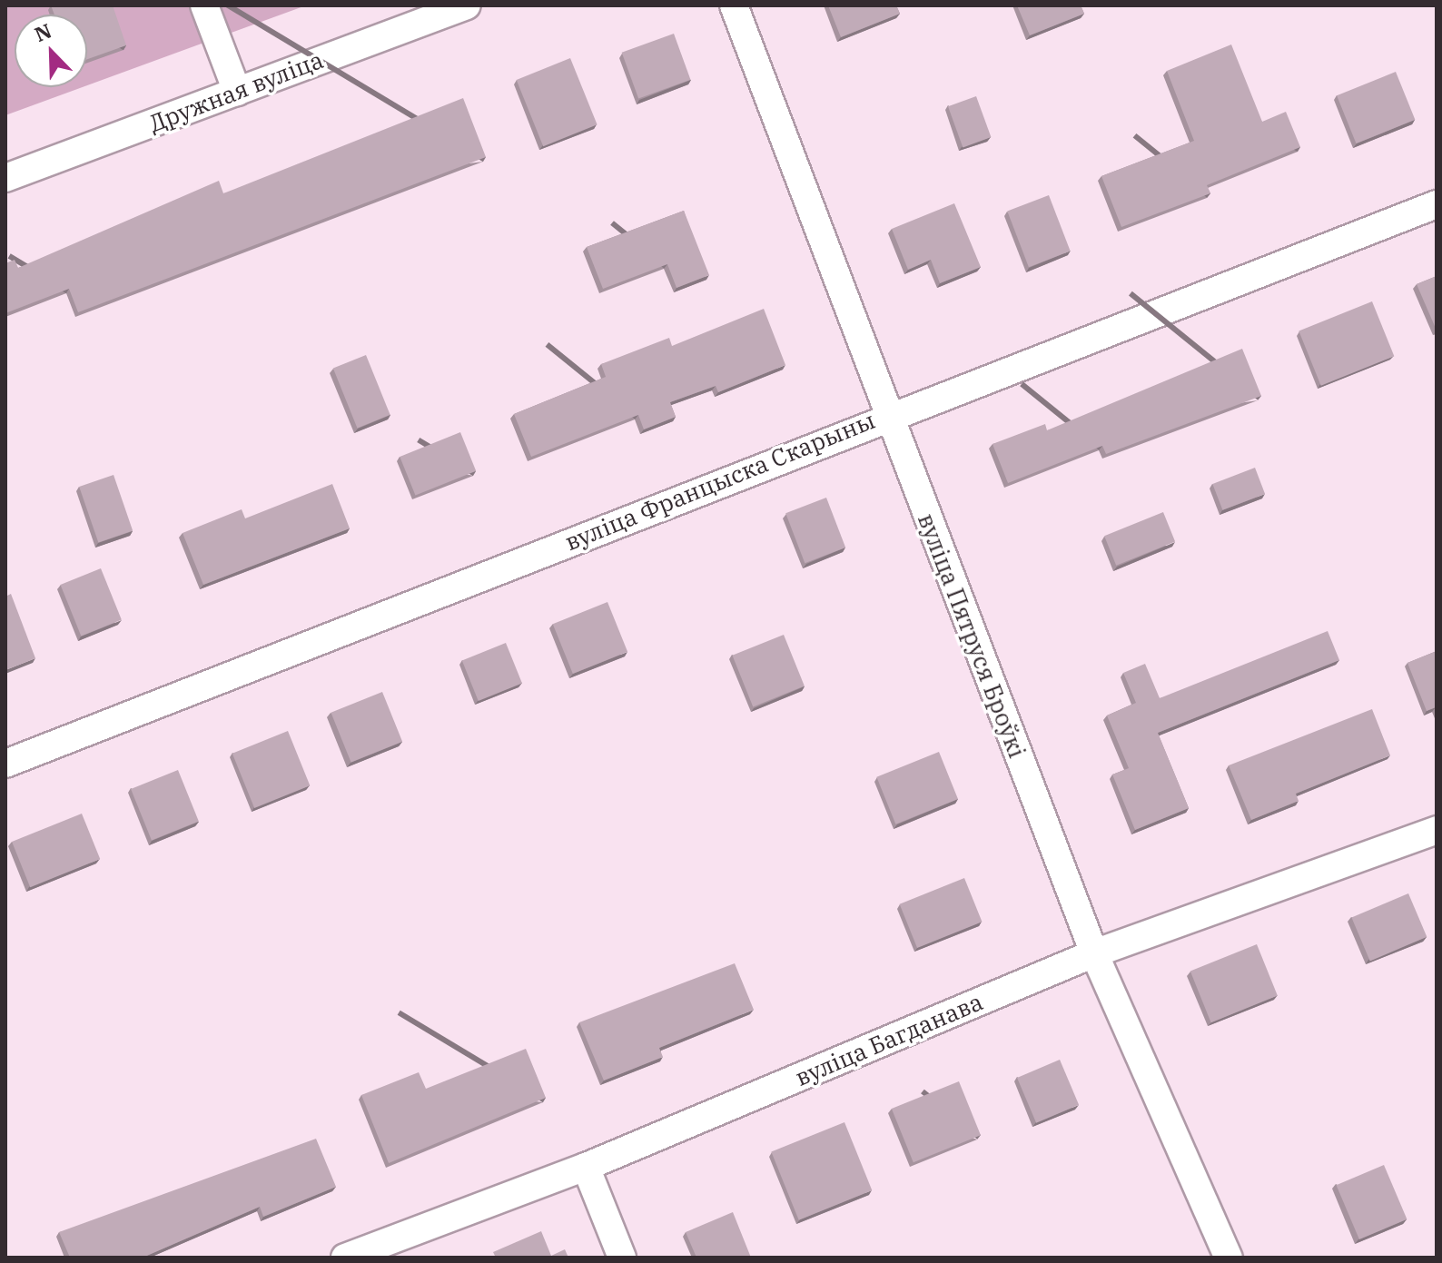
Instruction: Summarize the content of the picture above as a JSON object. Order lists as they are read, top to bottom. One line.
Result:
{"streets":{"street":["Дружная вуліца","вуліца Францыска Скарыны","вуліца Пятруся Броўкі","вуліца Багданава"]},"crossings":[["вуліца Францыска Скарыны","вуліца Пятруся Броўкі"],["вуліца Пятруся Броўкі","вуліца Багданава"]],"north":"top left"}
